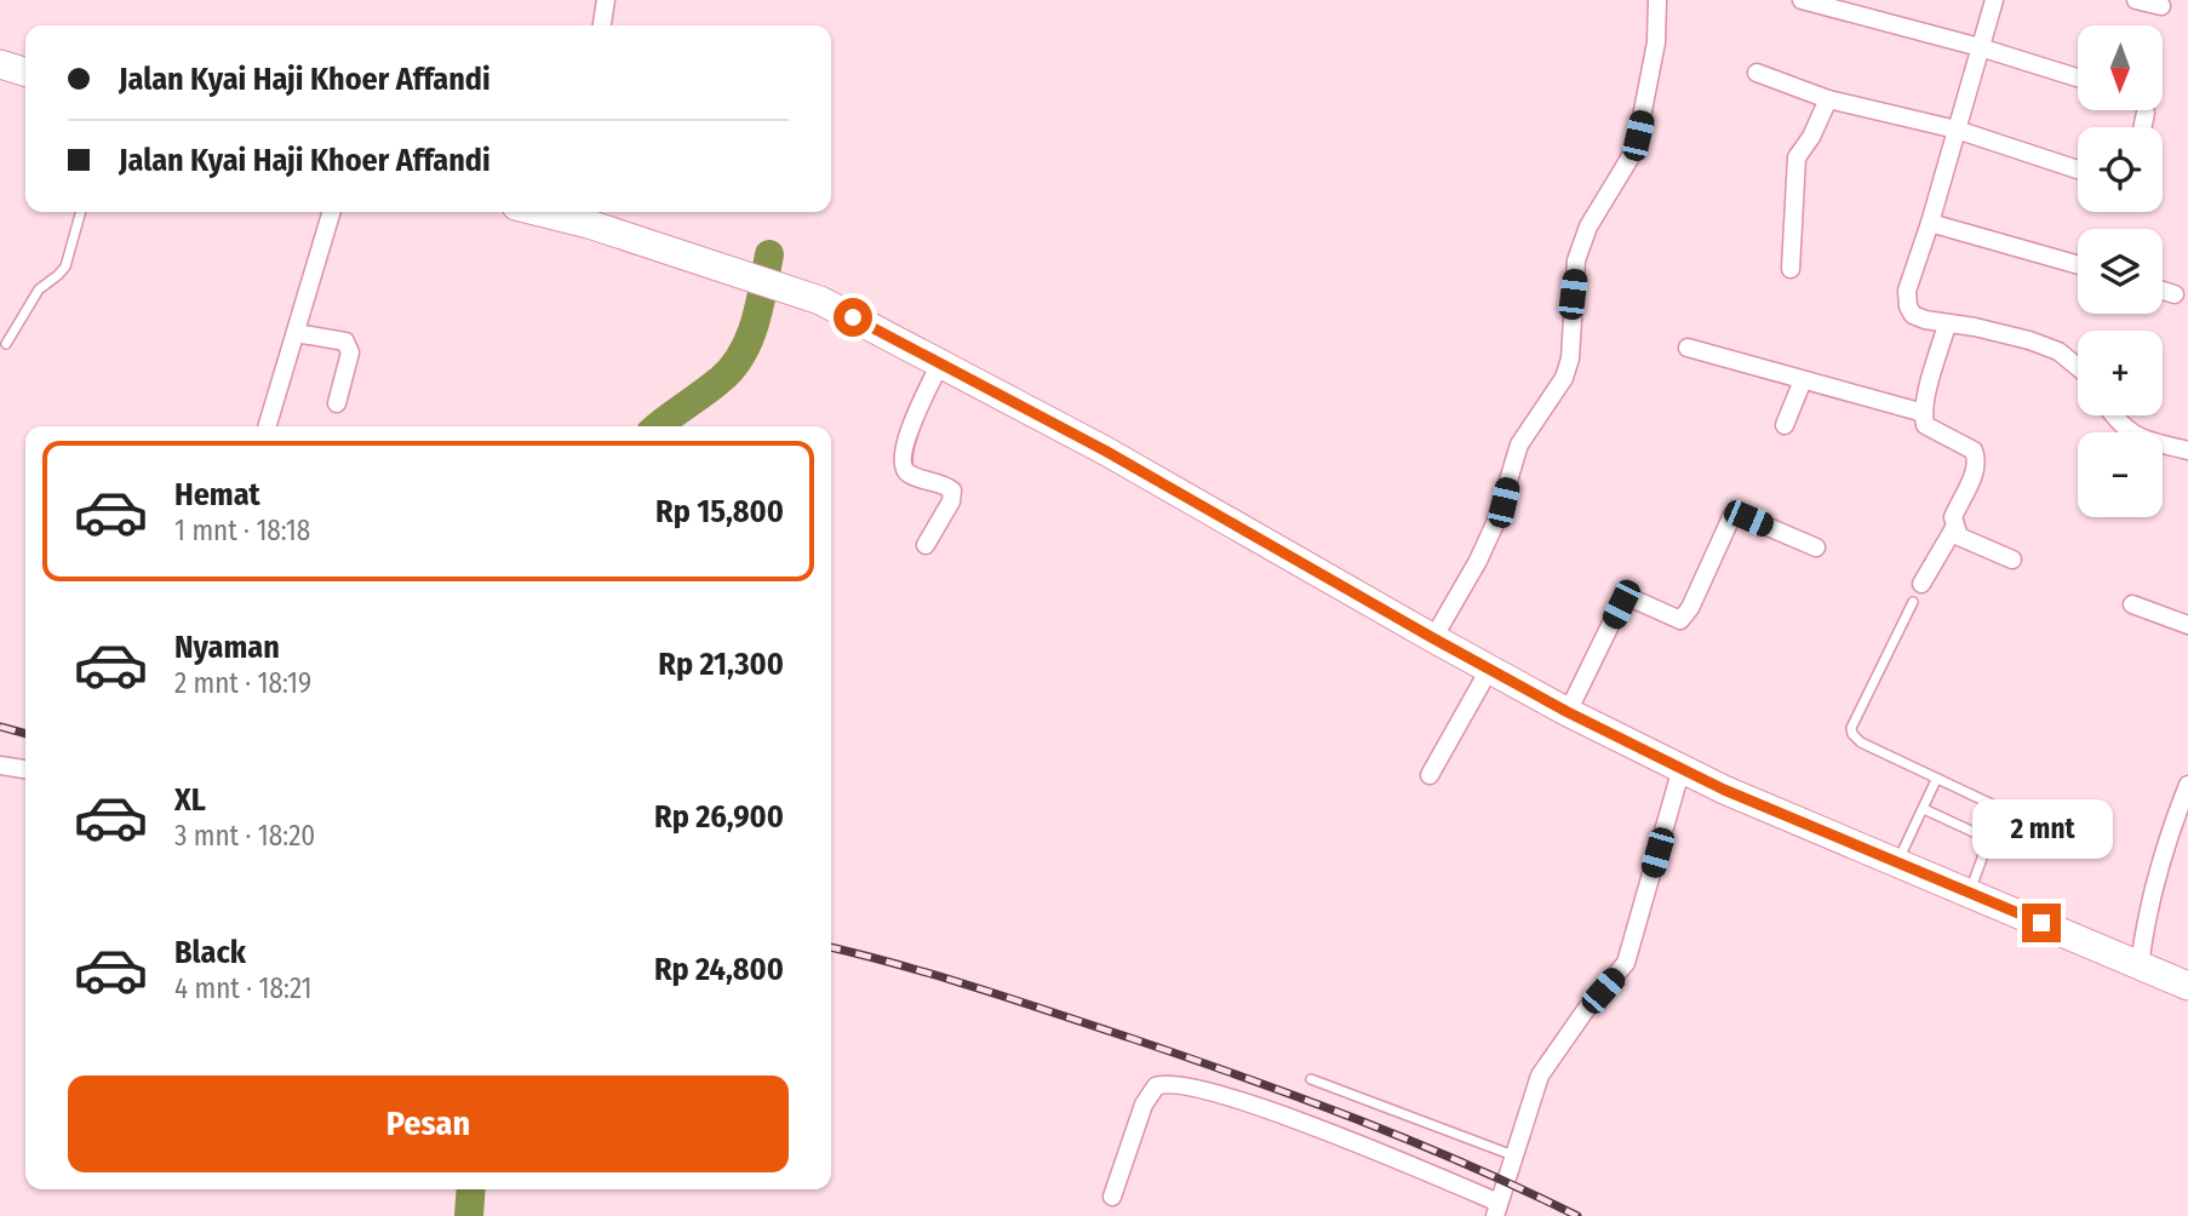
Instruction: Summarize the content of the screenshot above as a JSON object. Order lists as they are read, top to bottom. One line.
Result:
{"north":"bottom","page":{"map_buttons":["+","−"],"banner":["Jalan Kyai Haji Khoer Affandi","Jalan Kyai Haji Khoer Affandi"],"list":[{"name":"Hemat","note":"1 mnt · 18:18","value":"Rp 15,800"},{"name":"Nyaman","note":"2 mnt · 18:19","value":"Rp 21,300"},{"name":"XL","note":"3 mnt · 18:20","value":"Rp 26,900"},{"name":"Black","note":"4 mnt · 18:21","value":"Rp 24,800"}],"bubble":"2 mnt","buttons":"Pesan"}}
